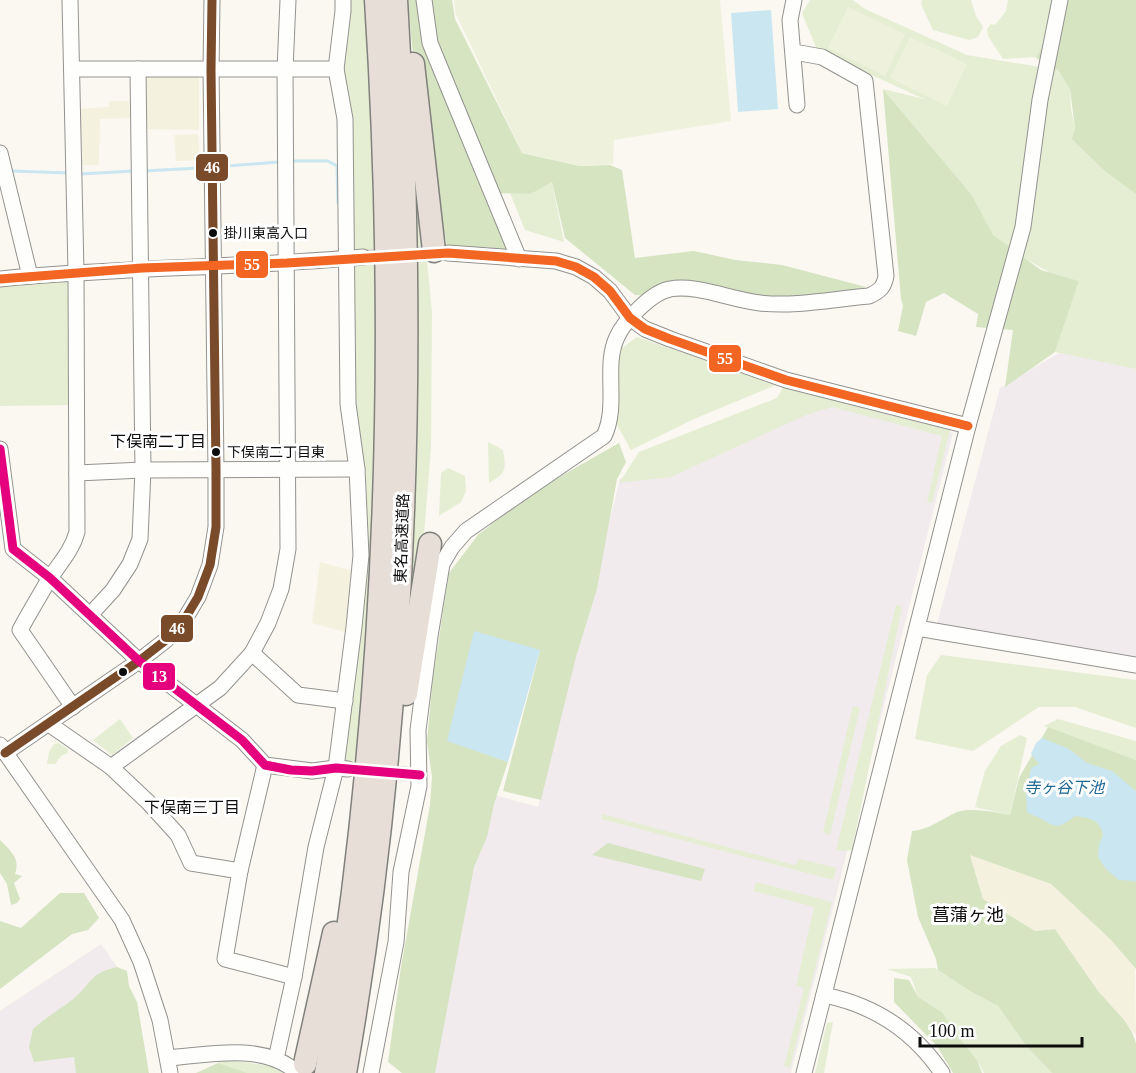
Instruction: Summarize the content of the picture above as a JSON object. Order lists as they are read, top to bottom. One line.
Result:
{"streets":{"highway":["東名高速道路"]},"districts":["下俣南二丁目","下俣南三丁目","菖蒲ヶ池"],"water":["寺ヶ谷下池"],"places":["掛川東高入口","下俣南二丁目東"],"lines":["transit line 46","transit line 55","transit line 13"],"scale_bar":"100 m"}
